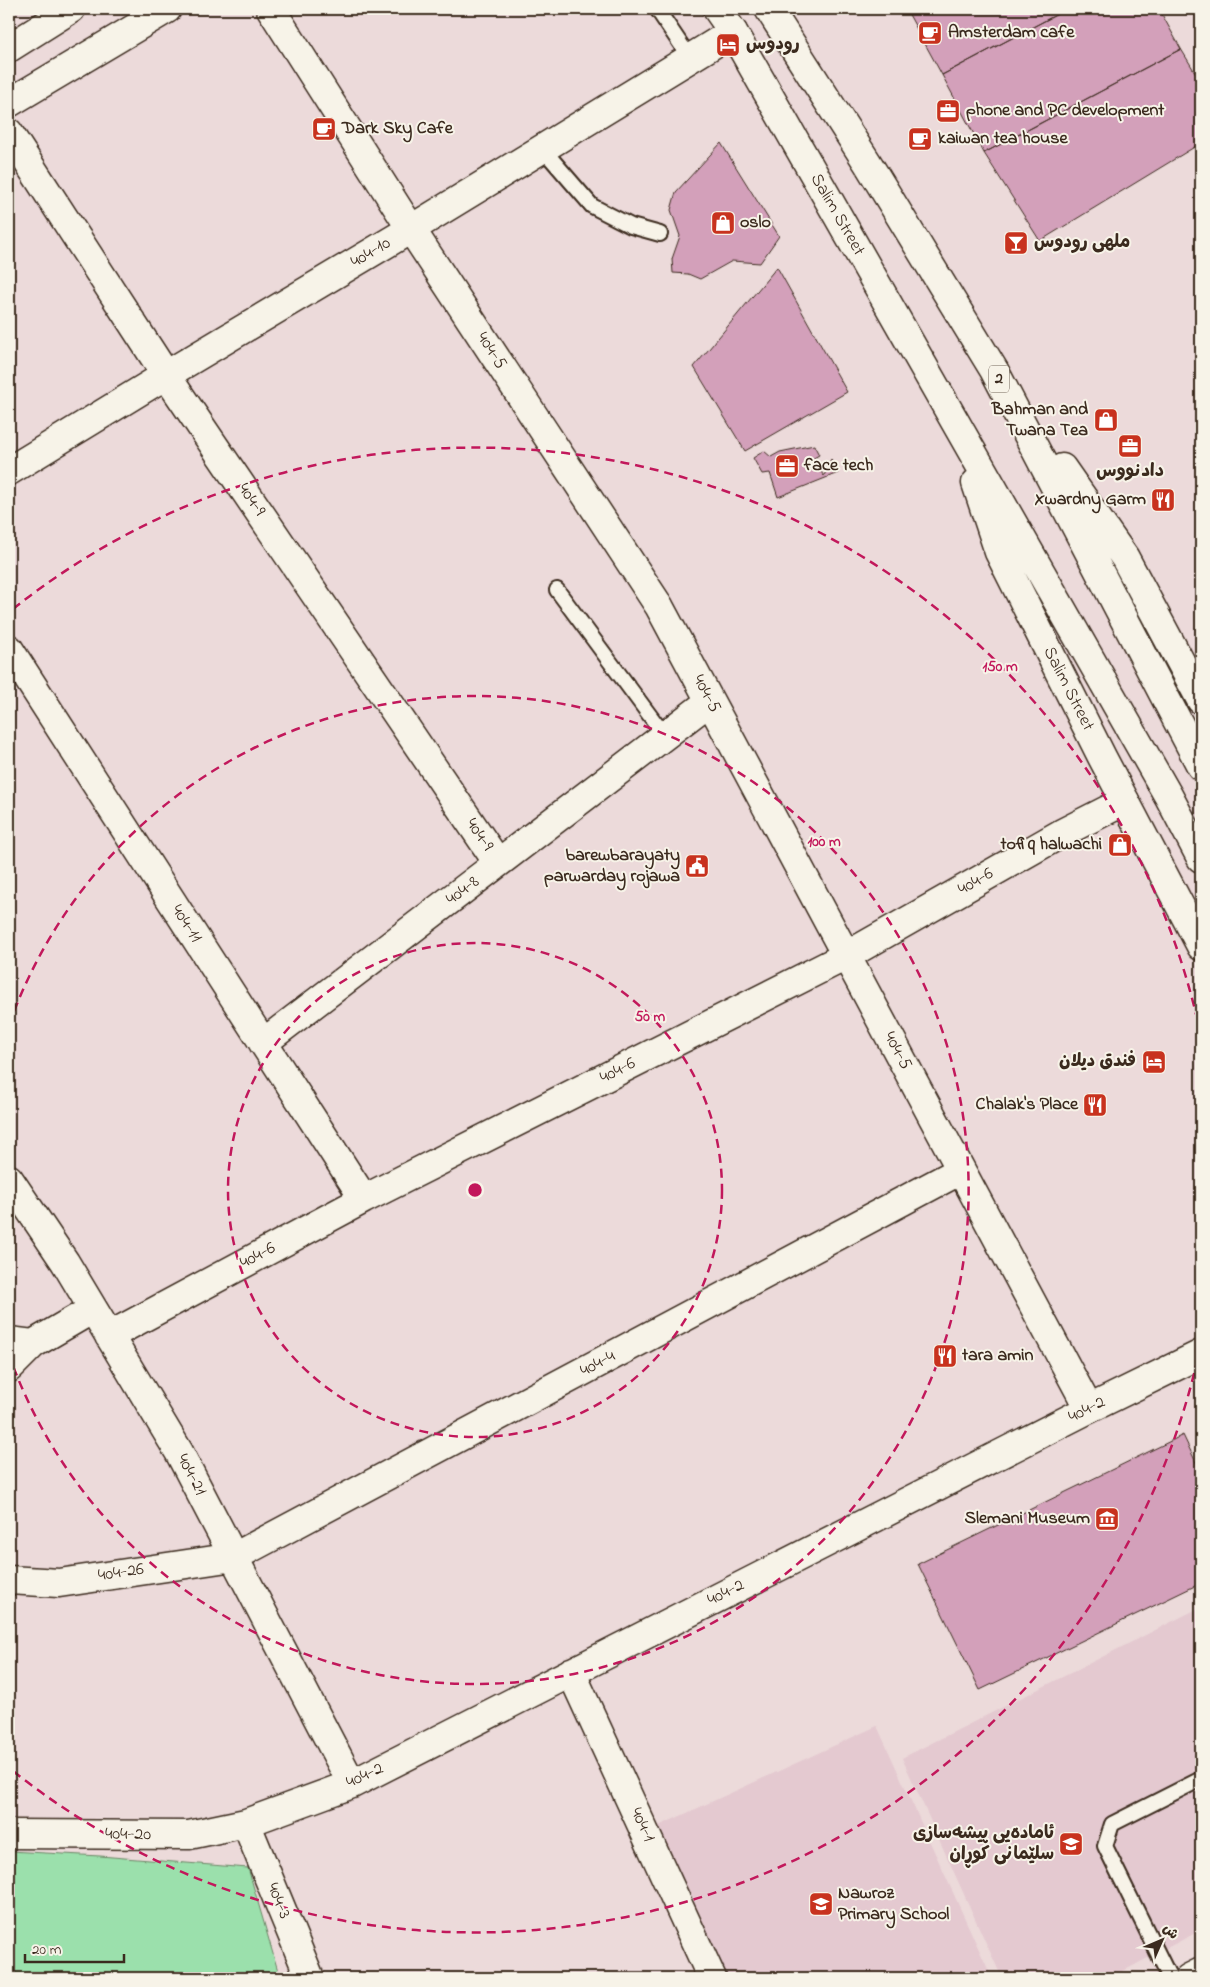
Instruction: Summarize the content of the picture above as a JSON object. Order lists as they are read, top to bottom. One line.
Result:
{"streets":{"street":["Salim Street","404-10","404-5","2","404-9","404-6","404-8","404-11","404-4","404-2","404-21","404-26","404-1","404-20","404-3"]},"crossings":[["Salim Street","404-10"],["Salim Street","404-6"],["404-10","404-5"],["404-10","404-9"],["404-5","404-6"],["404-5","404-8"],["404-5","404-4"],["404-5","404-2"],["404-9","404-8"],["404-6","404-11"],["404-6","404-21"],["404-8","404-11"],["404-4","404-21"],["404-4","404-26"],["404-2","404-21"],["404-2","404-1"],["404-2","404-20"],["404-2","404-3"],["404-21","404-26"],["404-20","404-3"]],"places":{"cafe":["Amsterdam cafe","Dark Sky Cafe","kaiwan tea house"],"hotel":["رودوس","فندق ديلان"],"office":["phone and PC development","دادنووس","face tech"],"shop":["oslo","Bahman and Twana Tea","tofiq halwachi"],"bar":["ملهى رودوس"],"restaurant":["Xwardny Garm","Chalak's Place","tara amin"],"public building":["barewbarayaty parwarday rojawa"],"museum":["Slemani Museum"],"school or university":["ئامادەیی پیشەسازی سلێمانی کوڕان","Nawroz Primary School"]},"scale_bar":"20 m","north":"top right","rings":["150 m","100 m","50 m"]}
